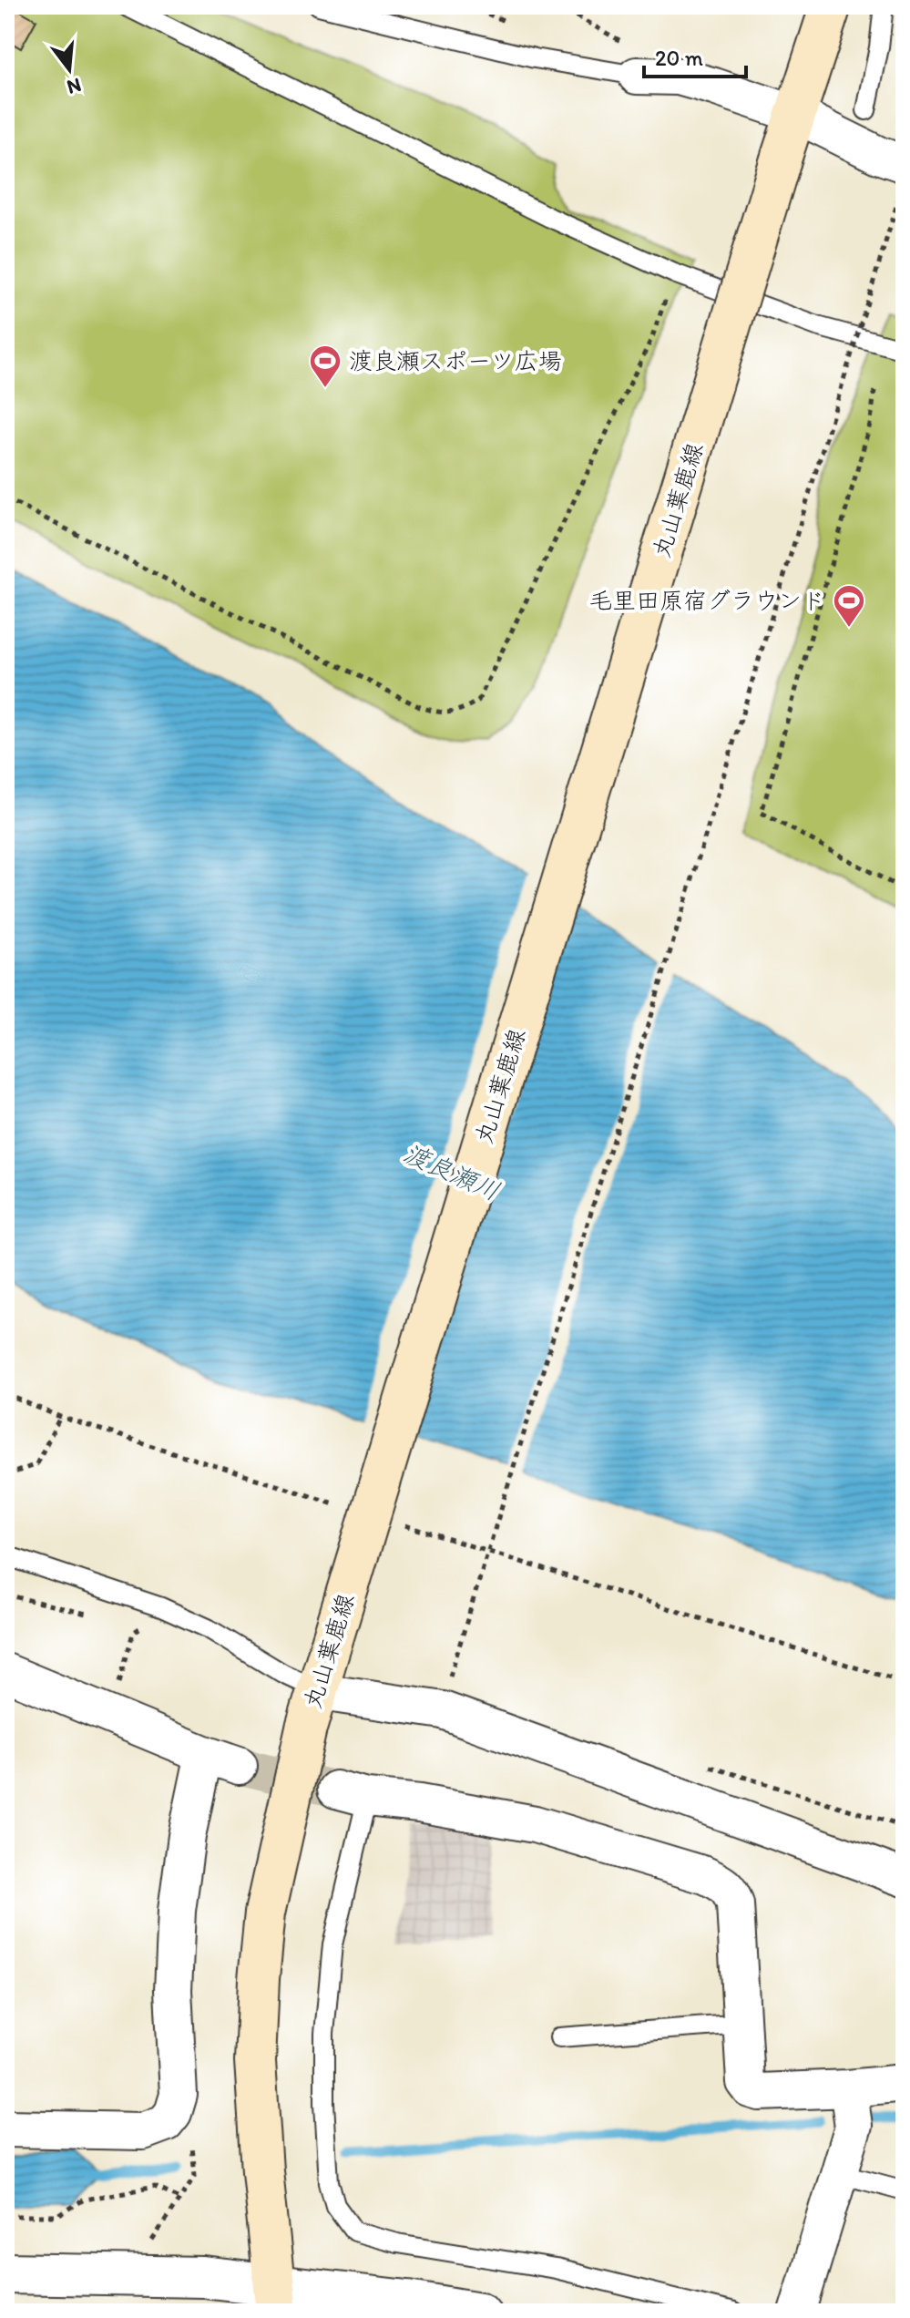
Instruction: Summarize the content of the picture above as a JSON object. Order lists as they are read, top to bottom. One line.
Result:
{"streets":{"main road":["丸山葉鹿線"]},"water":["渡良瀬川"],"places":{"sports":["渡良瀬スポーツ広場","毛里田原宿グラウンド"]},"scale_bar":"20 m","north":"bottom"}
